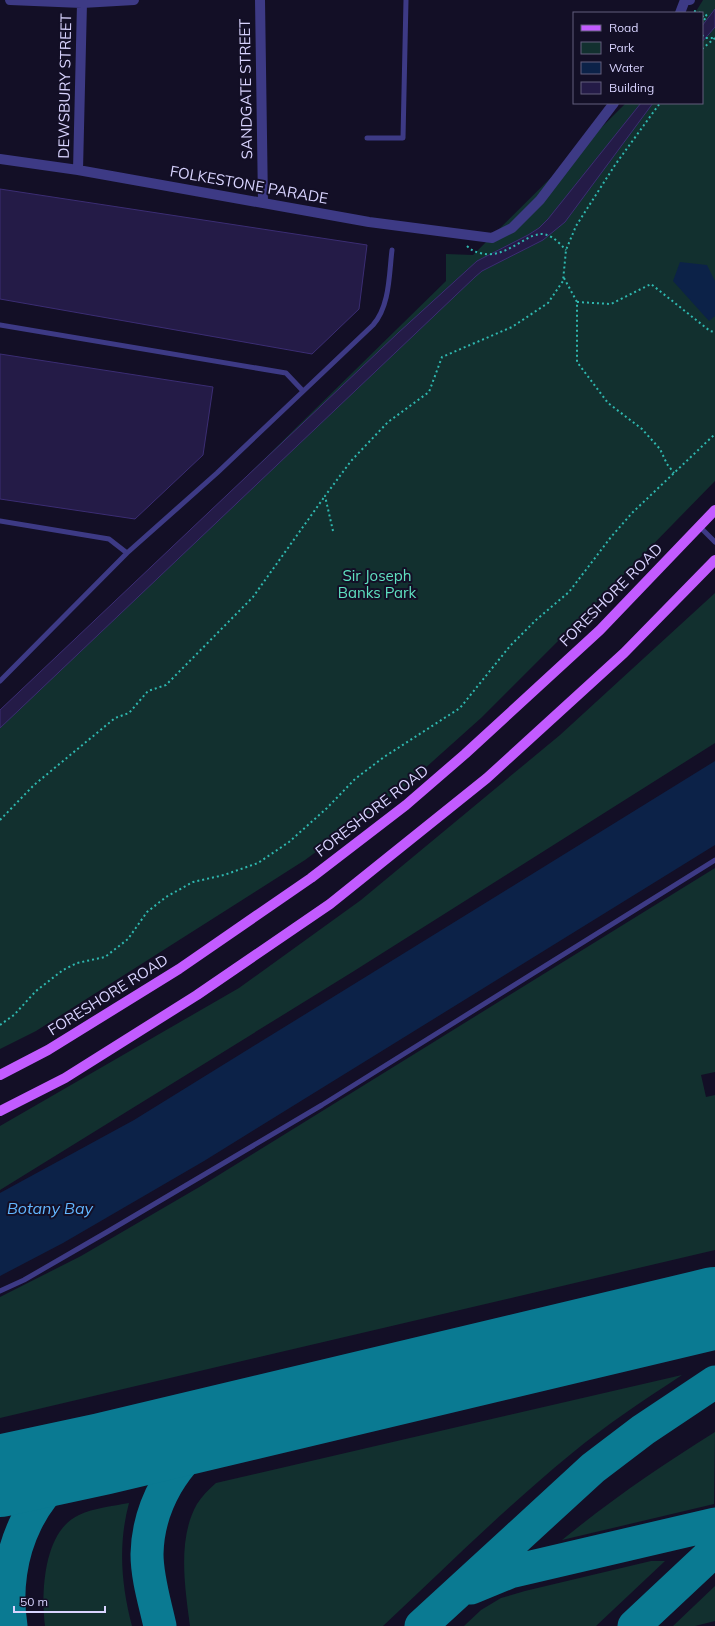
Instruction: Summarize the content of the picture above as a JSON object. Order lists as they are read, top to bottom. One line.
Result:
{"streets":{"main road":["FORESHORE ROAD"],"street":["DEWSBURY STREET","SANDGATE STREET","FOLKESTONE PARADE"]},"crossings":[["DEWSBURY STREET","FOLKESTONE PARADE"],["SANDGATE STREET","FOLKESTONE PARADE"]],"water":["Botany Bay"],"parks":["Sir Joseph Banks Park"],"legend":["Road","Park","Water","Building"],"scale_bar":"50 m"}
